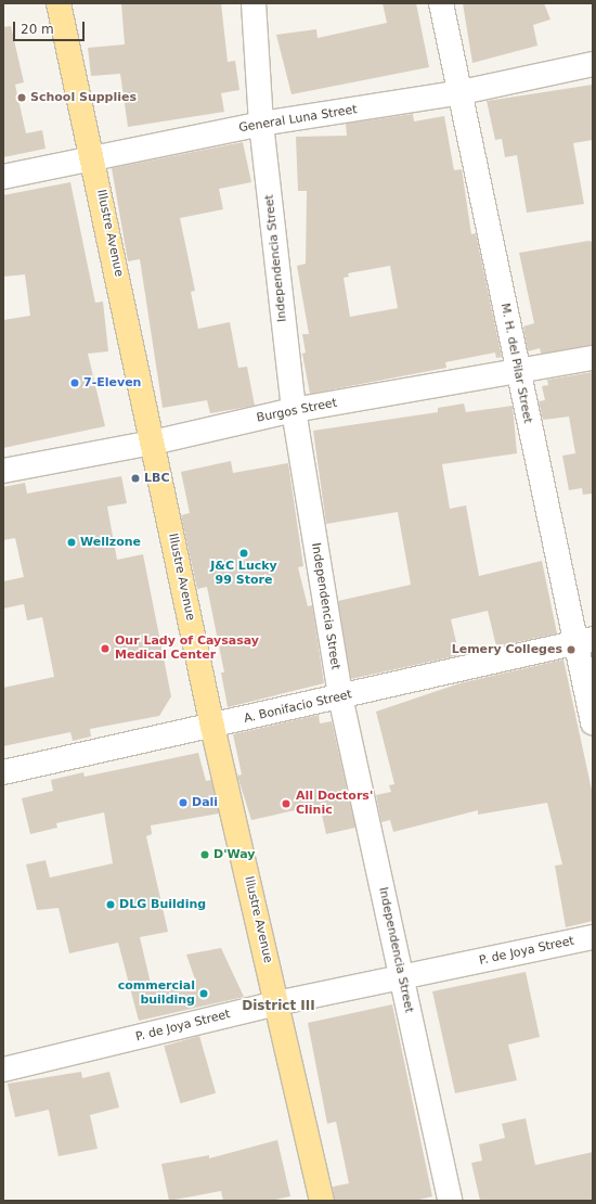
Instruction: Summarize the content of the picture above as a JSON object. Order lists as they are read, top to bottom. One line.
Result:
{"streets":{"main road":["Illustre Avenue"],"street":["General Luna Street","Independencia Street","M. H. del Pilar Street","Burgos Street","A. Bonifacio Street","P. de Joya Street"]},"crossings":[["General Luna Street","Illustre Avenue"],["General Luna Street","Independencia Street"],["General Luna Street","M. H. del Pilar Street"],["Illustre Avenue","Burgos Street"],["Illustre Avenue","A. Bonifacio Street"],["Illustre Avenue","P. de Joya Street"],["Independencia Street","Burgos Street"],["Independencia Street","A. Bonifacio Street"],["Independencia Street","P. de Joya Street"],["M. H. del Pilar Street","Burgos Street"],["M. H. del Pilar Street","A. Bonifacio Street"]],"districts":["District III"],"places":["School Supplies","7-Eleven","LBC","Wellzone","J&C Lucky 99 Store","Our Lady of Caysasay Medical Center","Lemery Colleges","Dali","All Doctors' Clinic","D'Way","DLG Building","commercial building"],"scale_bar":"20 m"}
